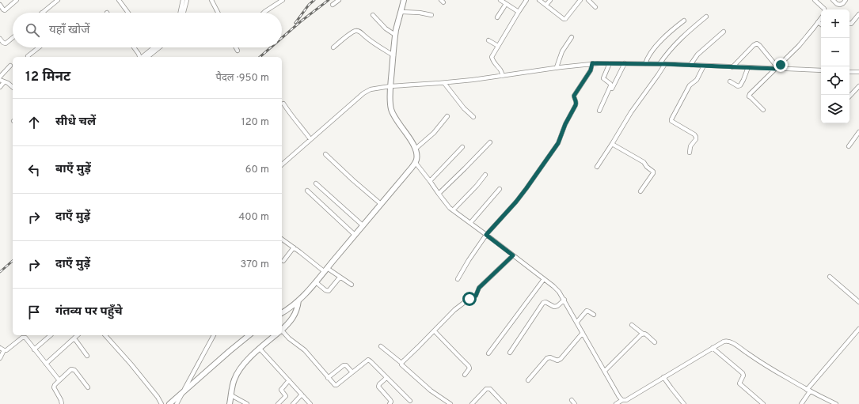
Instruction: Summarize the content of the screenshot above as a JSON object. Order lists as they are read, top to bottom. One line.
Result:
{"page":{"map_buttons":["+","−"],"search":"यहाँ खोजें","heading":["12 मिनट","पैदल · 950 m"],"list":[["सीधे चलें","120 m"],["बाएँ मुड़ें","60 m"],["दाएँ मुड़ें","400 m"],["दाएँ मुड़ें","370 m"],"गंतव्य पर पहुँचे"]}}
